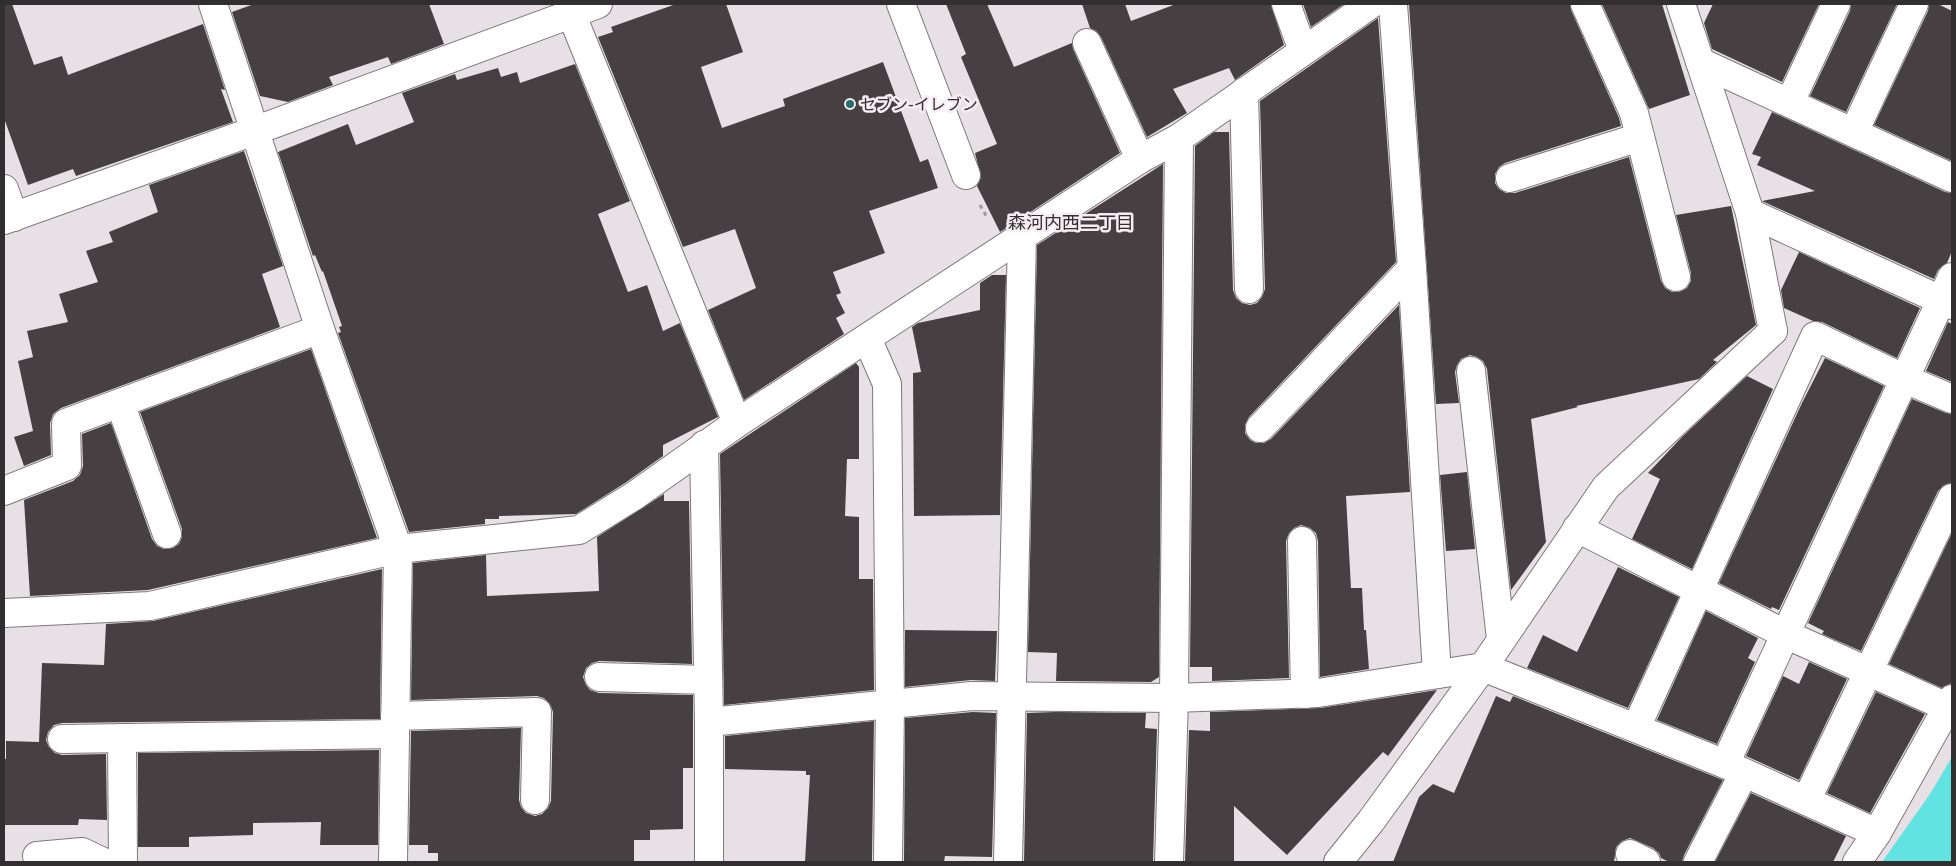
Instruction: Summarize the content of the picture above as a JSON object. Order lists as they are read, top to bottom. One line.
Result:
{"districts":["森河内西二丁目"],"places":["セブン-イレブン"]}
